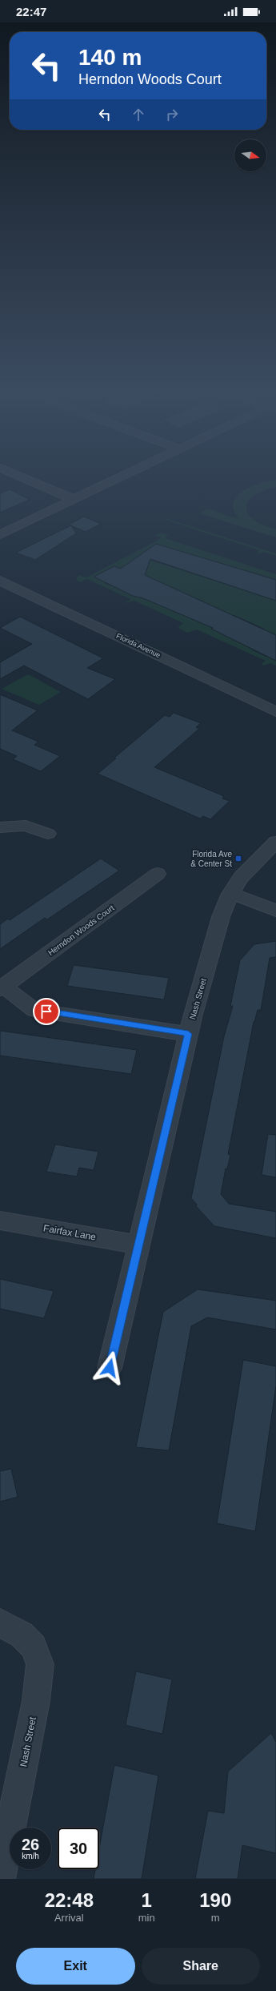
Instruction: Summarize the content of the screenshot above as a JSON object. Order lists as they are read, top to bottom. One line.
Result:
{"streets":{"street":["Florida Avenue","Herndon Woods Court","Nash Street","Fairfax Lane"]},"crossings":[["Herndon Woods Court","Nash Street"],["Nash Street","Fairfax Lane"]],"places":{"transit":["Florida Ave & Center St"]},"north":"right","page":{"status":"22:47","turn":["140 m","Herndon Woods Court"],"speed":"26 km/h","limit":"30","eta":["22:48","Arrival","1","min","190","m"],"buttons":["Exit","Share"]}}
